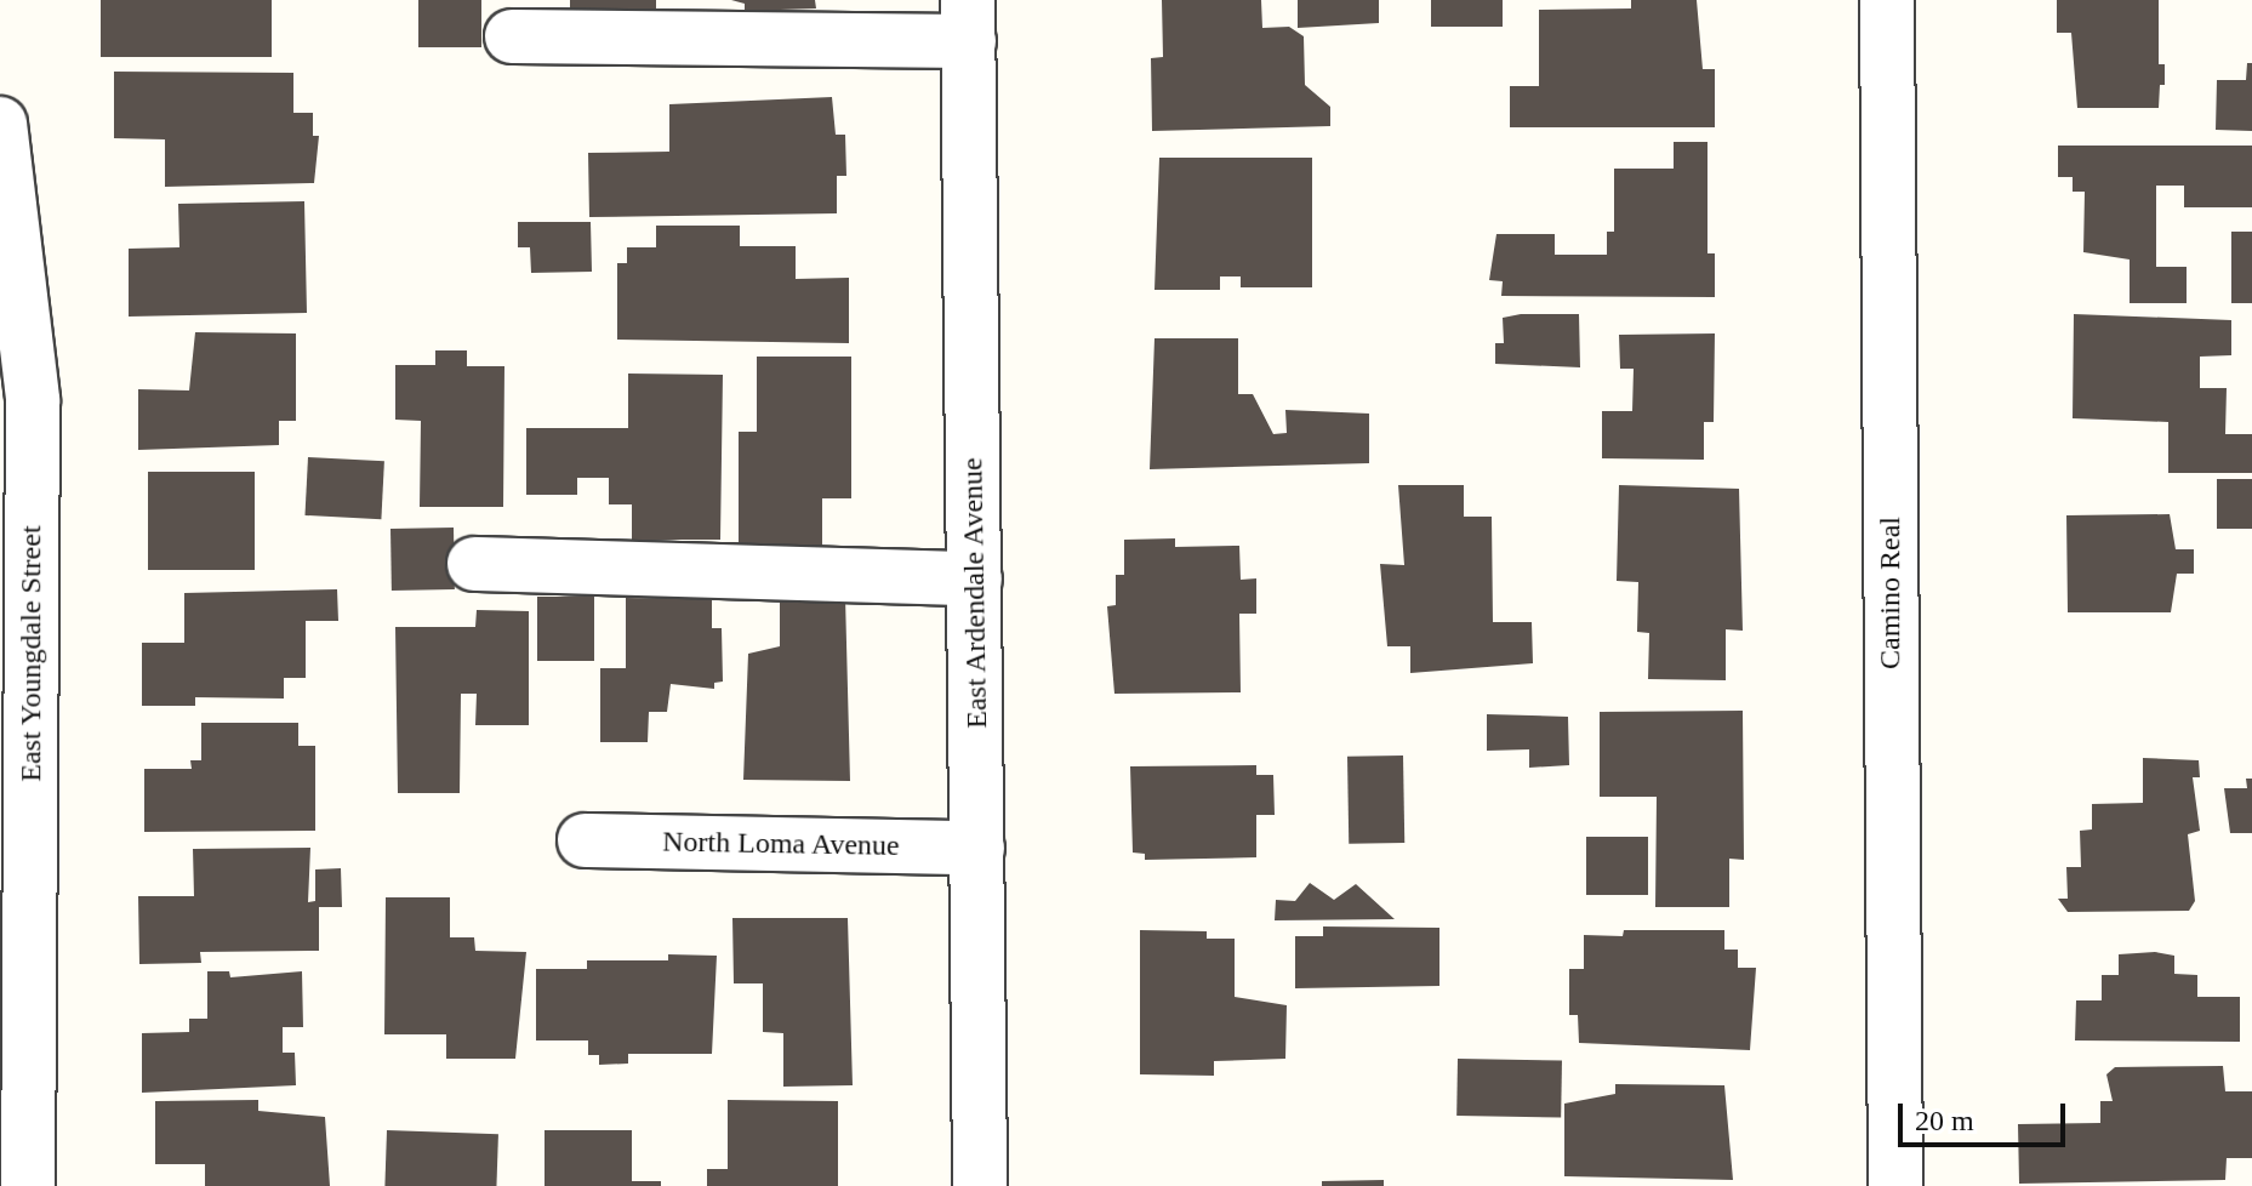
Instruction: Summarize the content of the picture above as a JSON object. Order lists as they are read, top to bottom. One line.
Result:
{"streets":{"street":["East Ardendale Avenue","Camino Real","East Youngdale Street","North Loma Avenue"]},"crossings":[["East Ardendale Avenue","North Loma Avenue"]],"scale_bar":"20 m"}
